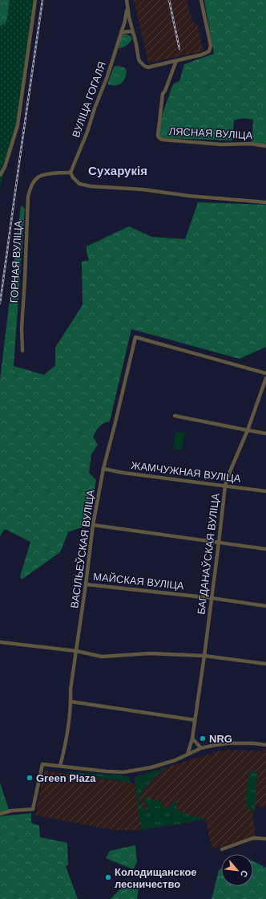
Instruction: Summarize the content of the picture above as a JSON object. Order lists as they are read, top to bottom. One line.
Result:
{"streets":{"street":["ВУЛІЦА ГОГАЛЯ","ЛЯСНАЯ ВУЛІЦА","ГОРНАЯ ВУЛІЦА","ЖАМЧУЖНАЯ ВУЛІЦА","ВАСІЛЬЕЎСКАЯ ВУЛІЦА","БАГДАНАЎСКАЯ ВУЛІЦА","МАЙСКАЯ ВУЛІЦА"]},"crossings":[["ВУЛІЦА ГОГАЛЯ","ЛЯСНАЯ ВУЛІЦА"],["ВУЛІЦА ГОГАЛЯ","ГОРНАЯ ВУЛІЦА"],["ЖАМЧУЖНАЯ ВУЛІЦА","ВАСІЛЬЕЎСКАЯ ВУЛІЦА"],["ЖАМЧУЖНАЯ ВУЛІЦА","БАГДАНАЎСКАЯ ВУЛІЦА"],["ВАСІЛЬЕЎСКАЯ ВУЛІЦА","МАЙСКАЯ ВУЛІЦА"],["БАГДАНАЎСКАЯ ВУЛІЦА","МАЙСКАЯ ВУЛІЦА"]],"districts":["Сухарукія"],"places":["NRG","Green Plaza","Колодищанское лесничество"],"north":"bottom right"}
